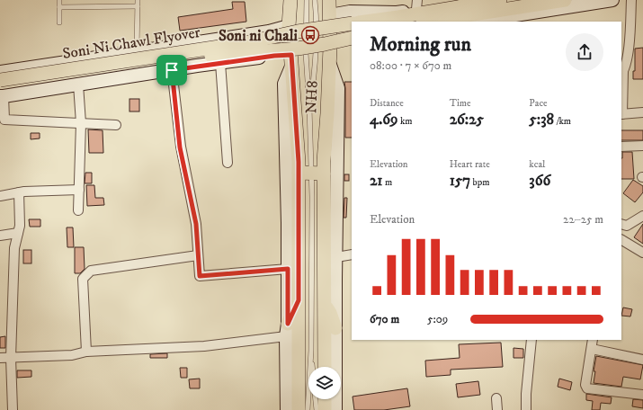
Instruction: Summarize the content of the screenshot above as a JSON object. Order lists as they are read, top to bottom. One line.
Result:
{"streets":{"main road":["Soni Ni Chawl Flyover","NH8"]},"places":{"bus stop":["Soni ni Chali"]},"page":{"heading":["Morning run","08:00 · 7 × 670 m"],"stats":[["Distance","4.69 km"],["Time","26:25"],["Pace","5:38 /km"],["Elevation","21 m"],["Heart rate","157 bpm"],["kcal","366"]],"chart":["Elevation","22–25 m"],"list":[{"name":"670 m","note":"5:09"}]}}
